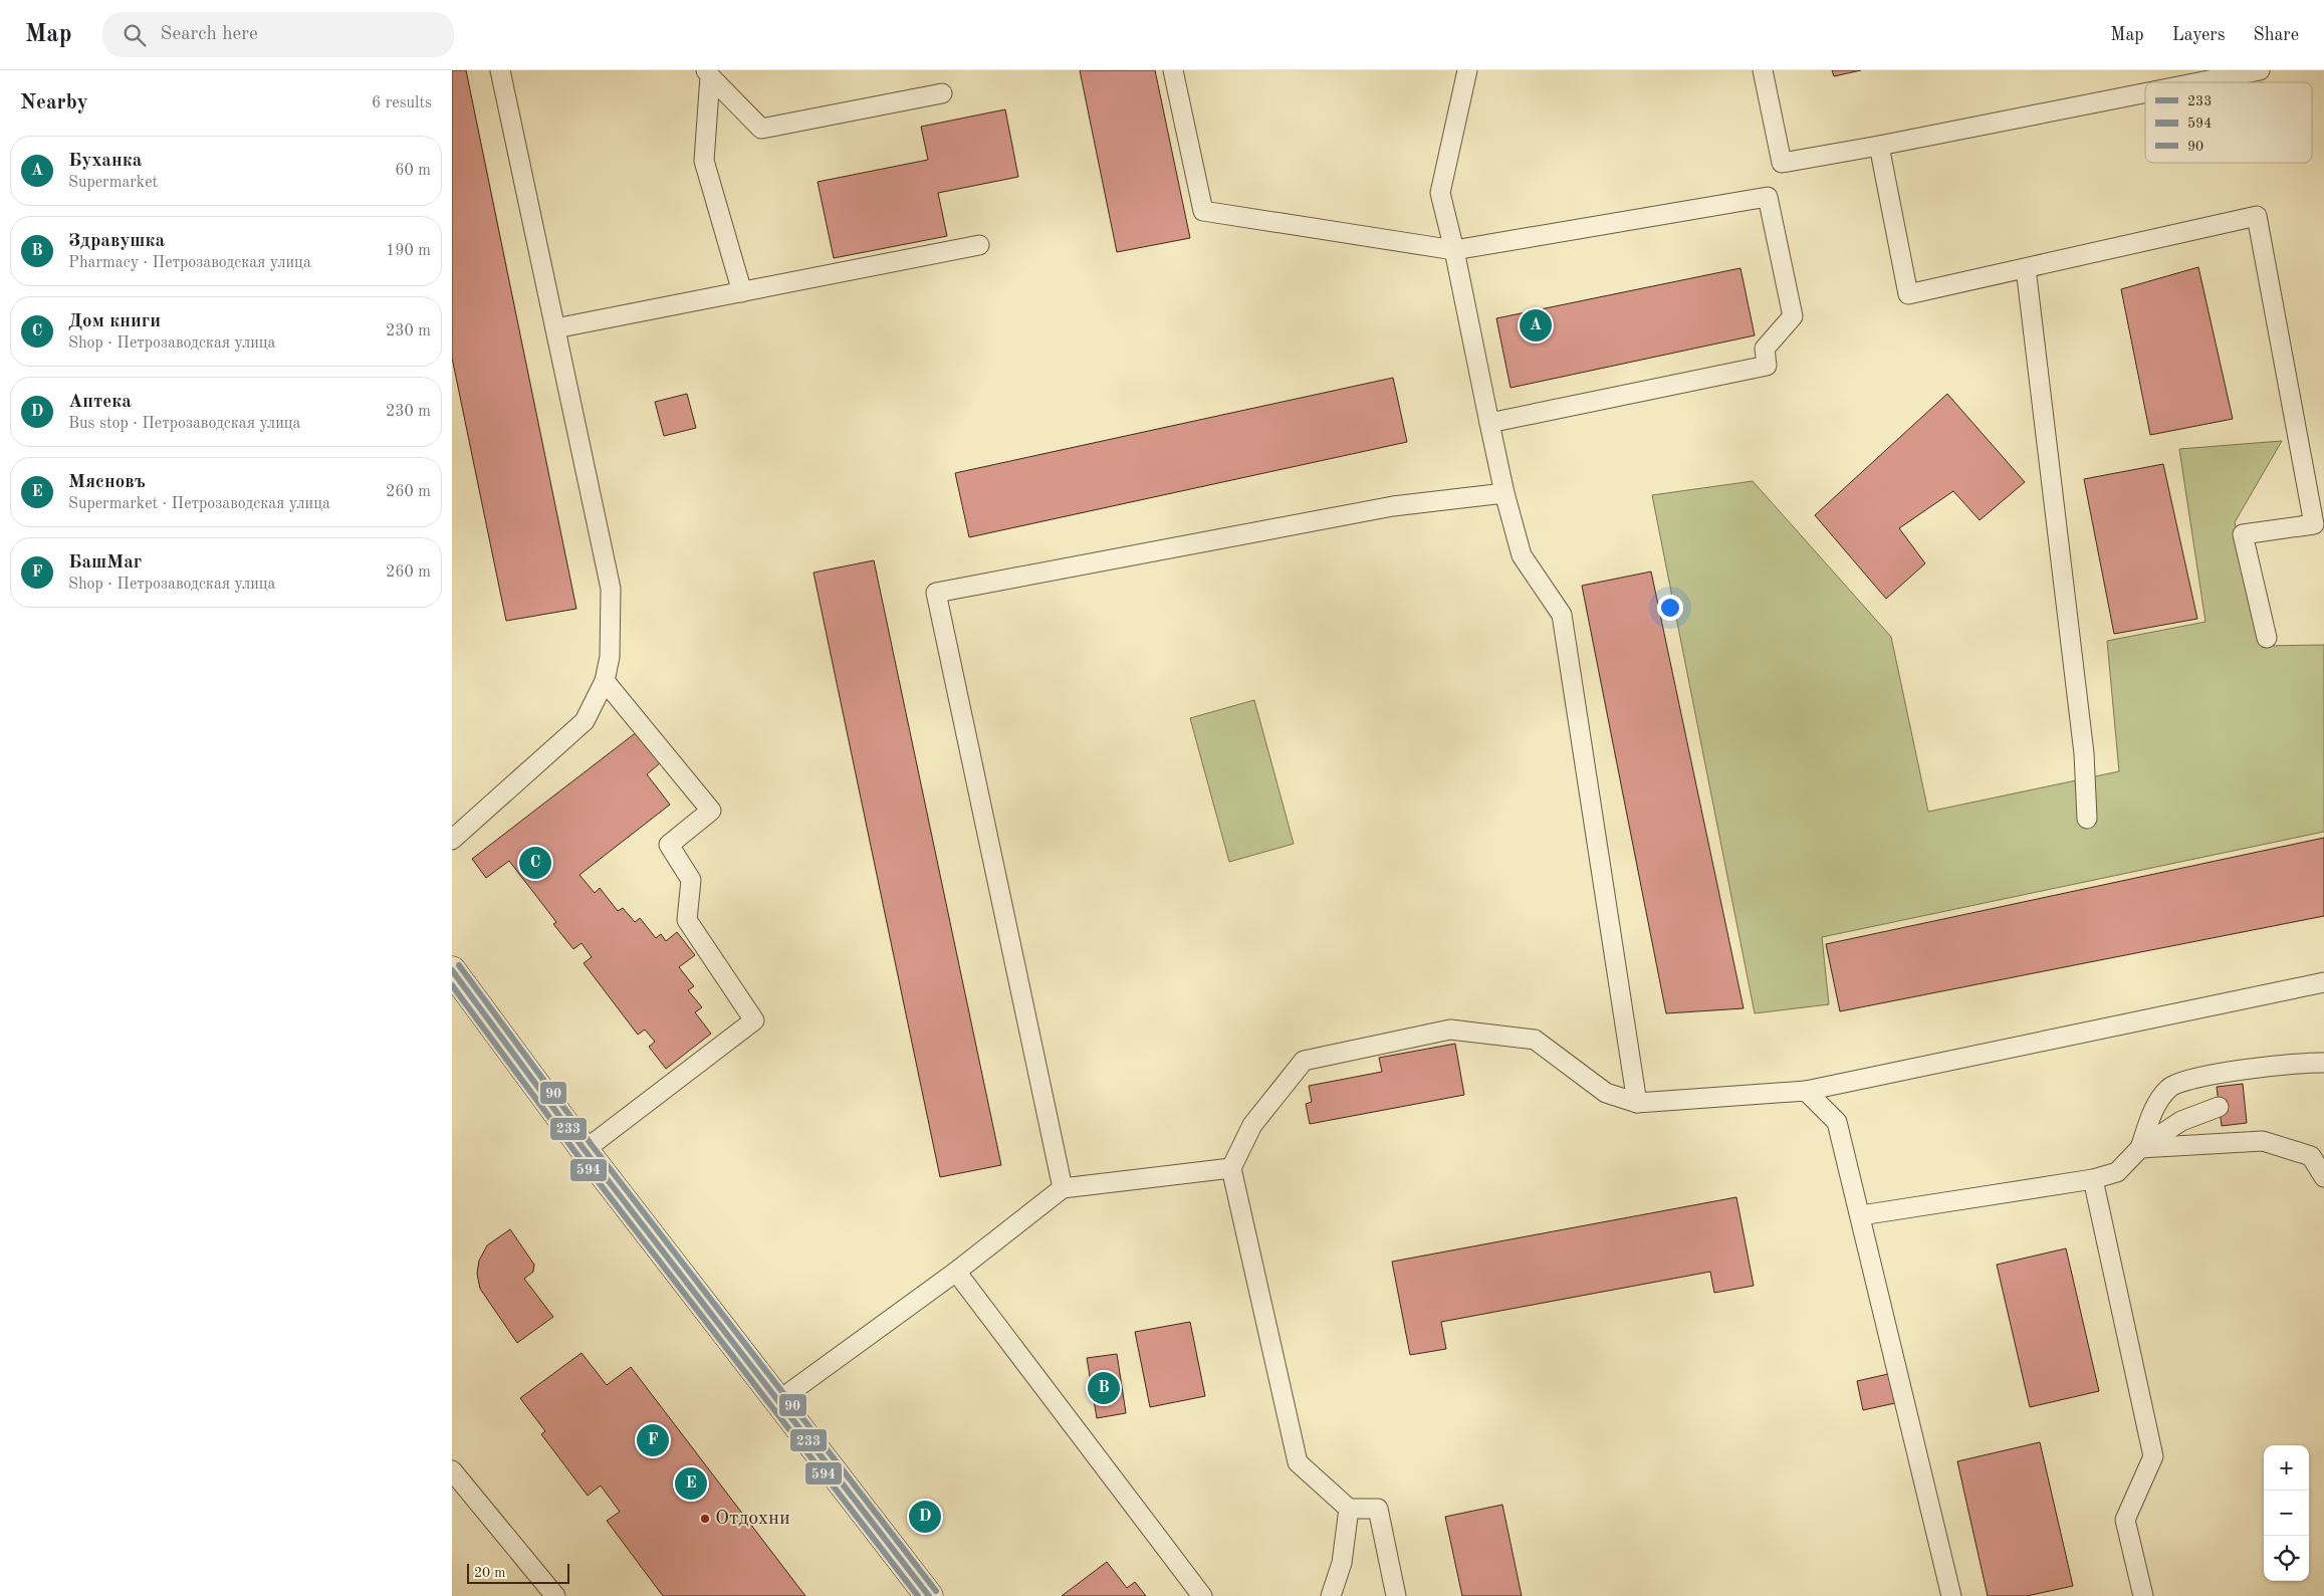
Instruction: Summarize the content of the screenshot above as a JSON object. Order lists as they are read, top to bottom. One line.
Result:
{"places":["Отдохни"],"lines":["transit line 90","transit line 233","transit line 594"],"legend":["233","594","90"],"scale_bar":"20 m","page":{"header":"Map","search":"Search here","nav":["Map","Layers","Share"],"heading":["Nearby","6 results"],"list":[{"mark":"A","name":"Буханка","note":"Supermarket","value":"60 m"},{"mark":"B","name":"Здравушка","note":"Pharmacy · Петрозаводская улица","value":"190 m"},{"mark":"C","name":"Дом книги","note":"Shop · Петрозаводская улица","value":"230 m"},{"mark":"D","name":"Аптека","note":"Bus stop · Петрозаводская улица","value":"230 m"},{"mark":"E","name":"Мясновъ","note":"Supermarket · Петрозаводская улица","value":"260 m"},{"mark":"F","name":"БашМаг","note":"Shop · Петрозаводская улица","value":"260 m"}],"pins":["A","C","B","F","E","D"],"map_buttons":["+","−"],"scale":"20 m"}}
